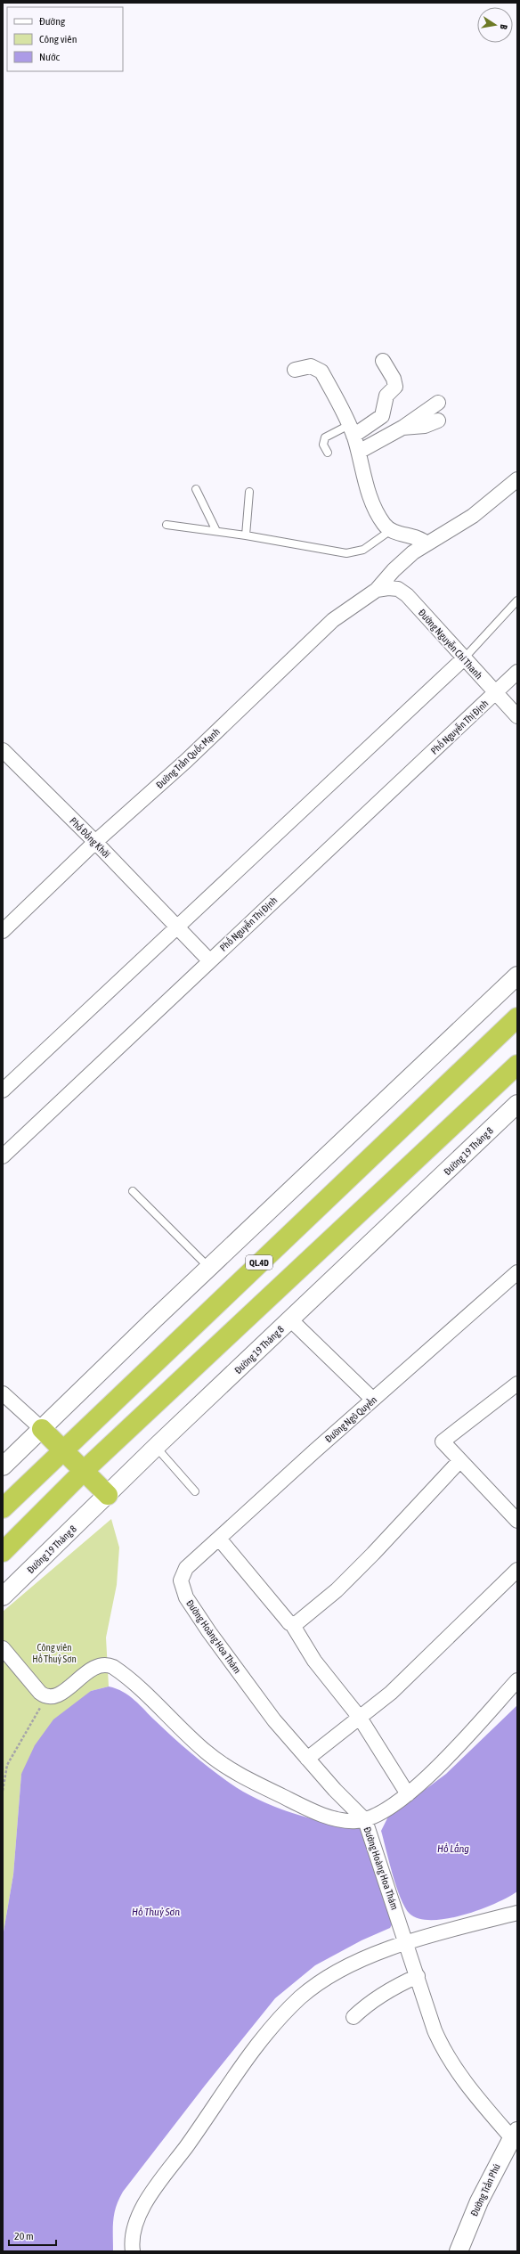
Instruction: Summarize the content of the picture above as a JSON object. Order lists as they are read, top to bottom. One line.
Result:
{"streets":{"highway":["QL.4D"],"street":["Đường Nguyễn Chí Thanh","Phố Nguyễn Thị Định","Đường Trần Quốc Mạnh","Phố Đồng Khởi","Đường 19 Tháng 8","Đường Ngô Quyền","Đường Hoàng Hoa Thám","Đường Trần Phú"]},"crossings":[["Đường Nguyễn Chí Thanh","Phố Nguyễn Thị Định"],["Đường Nguyễn Chí Thanh","Đường Trần Quốc Mạnh"],["Phố Nguyễn Thị Định","Phố Đồng Khởi"],["Đường Trần Quốc Mạnh","Phố Đồng Khởi"],["Đường Ngô Quyền","Đường Hoàng Hoa Thám"],["Đường Hoàng Hoa Thám","Đường Trần Phú"]],"water":["Hồ Lắng","Hồ Thuỷ Sơn"],"parks":["Công viên Hồ Thuỷ Sơn"],"legend":["Đường","Công viên","Nước"],"scale_bar":"20 m","north":"right"}
